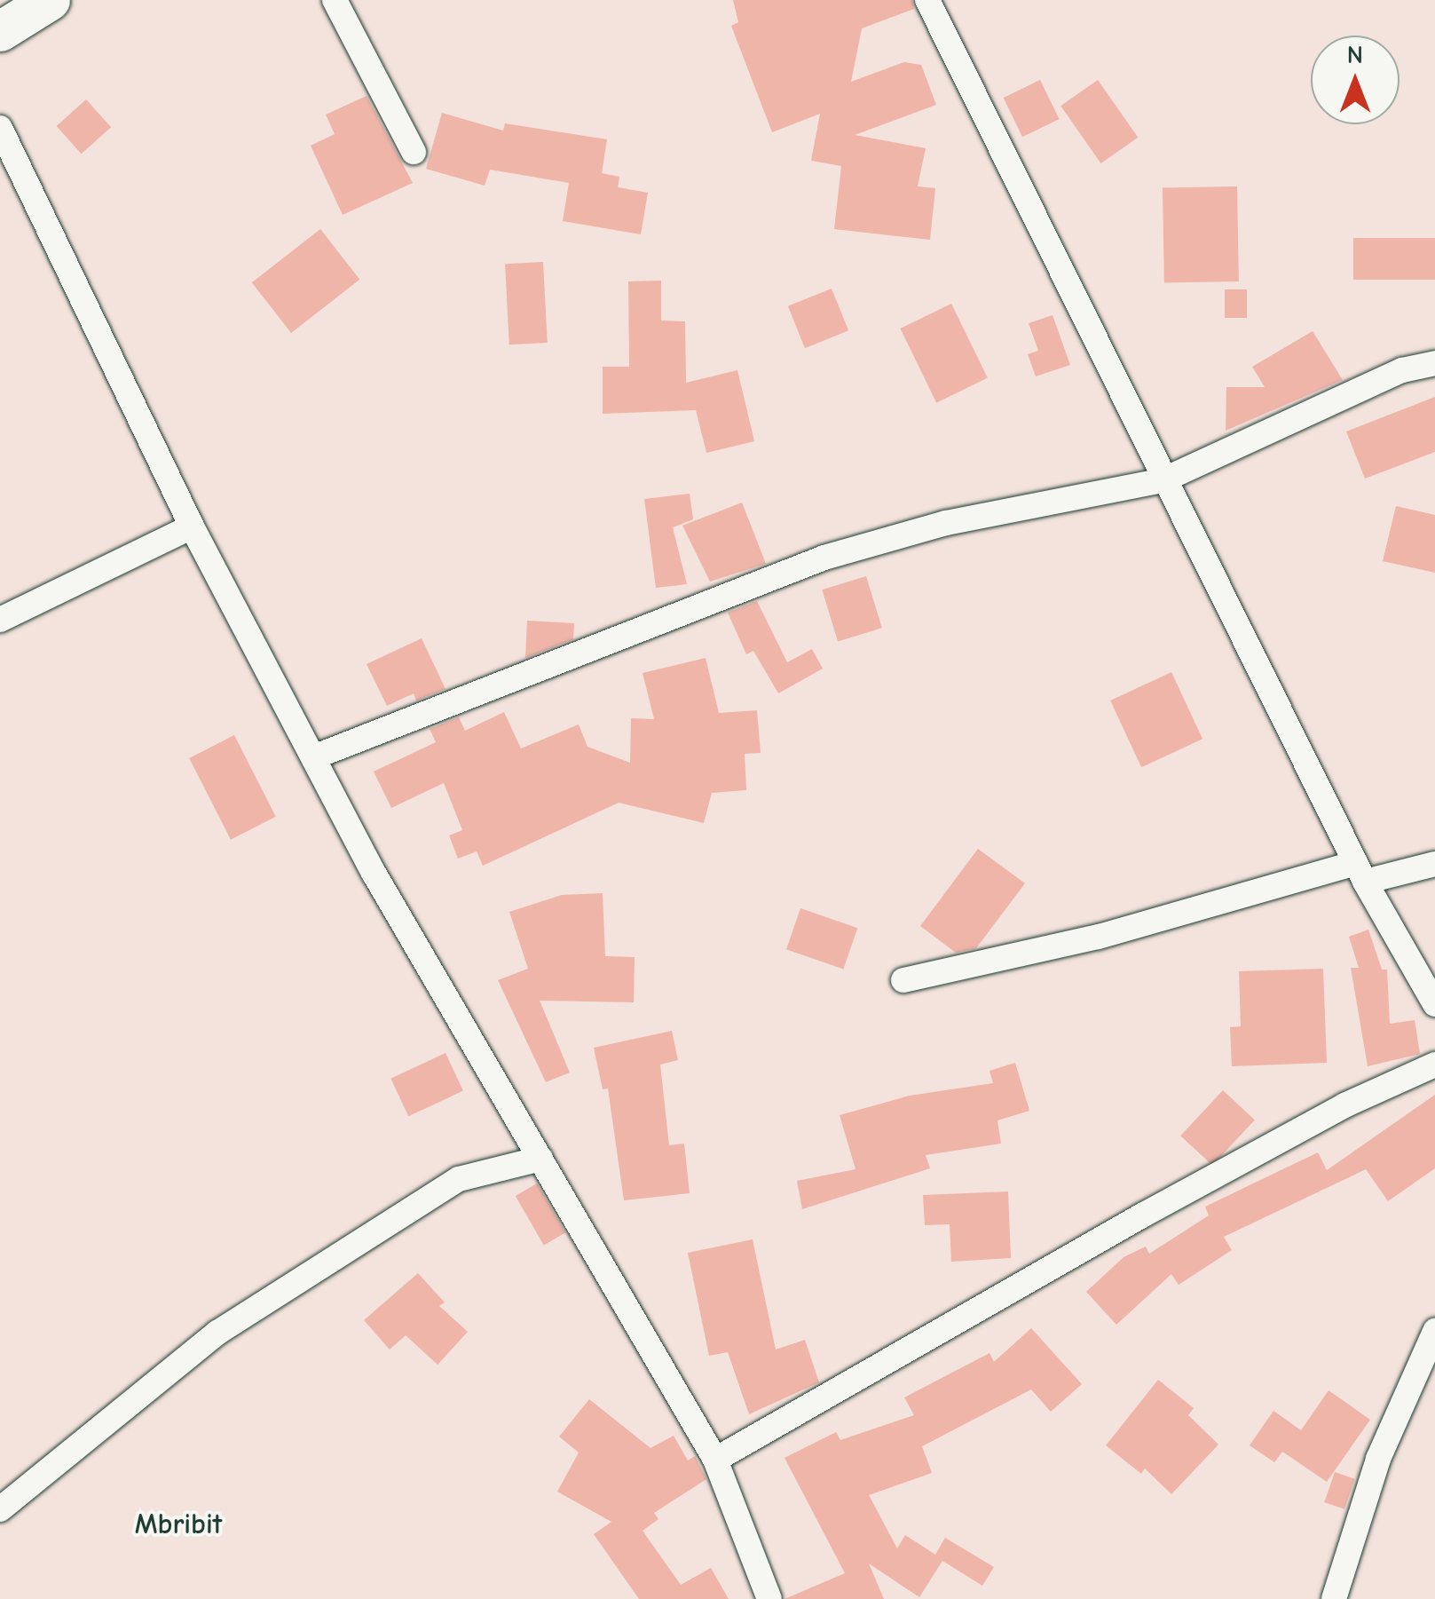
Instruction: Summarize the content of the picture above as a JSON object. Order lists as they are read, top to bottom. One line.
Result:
{"districts":["Mbribit"],"north":"top"}
